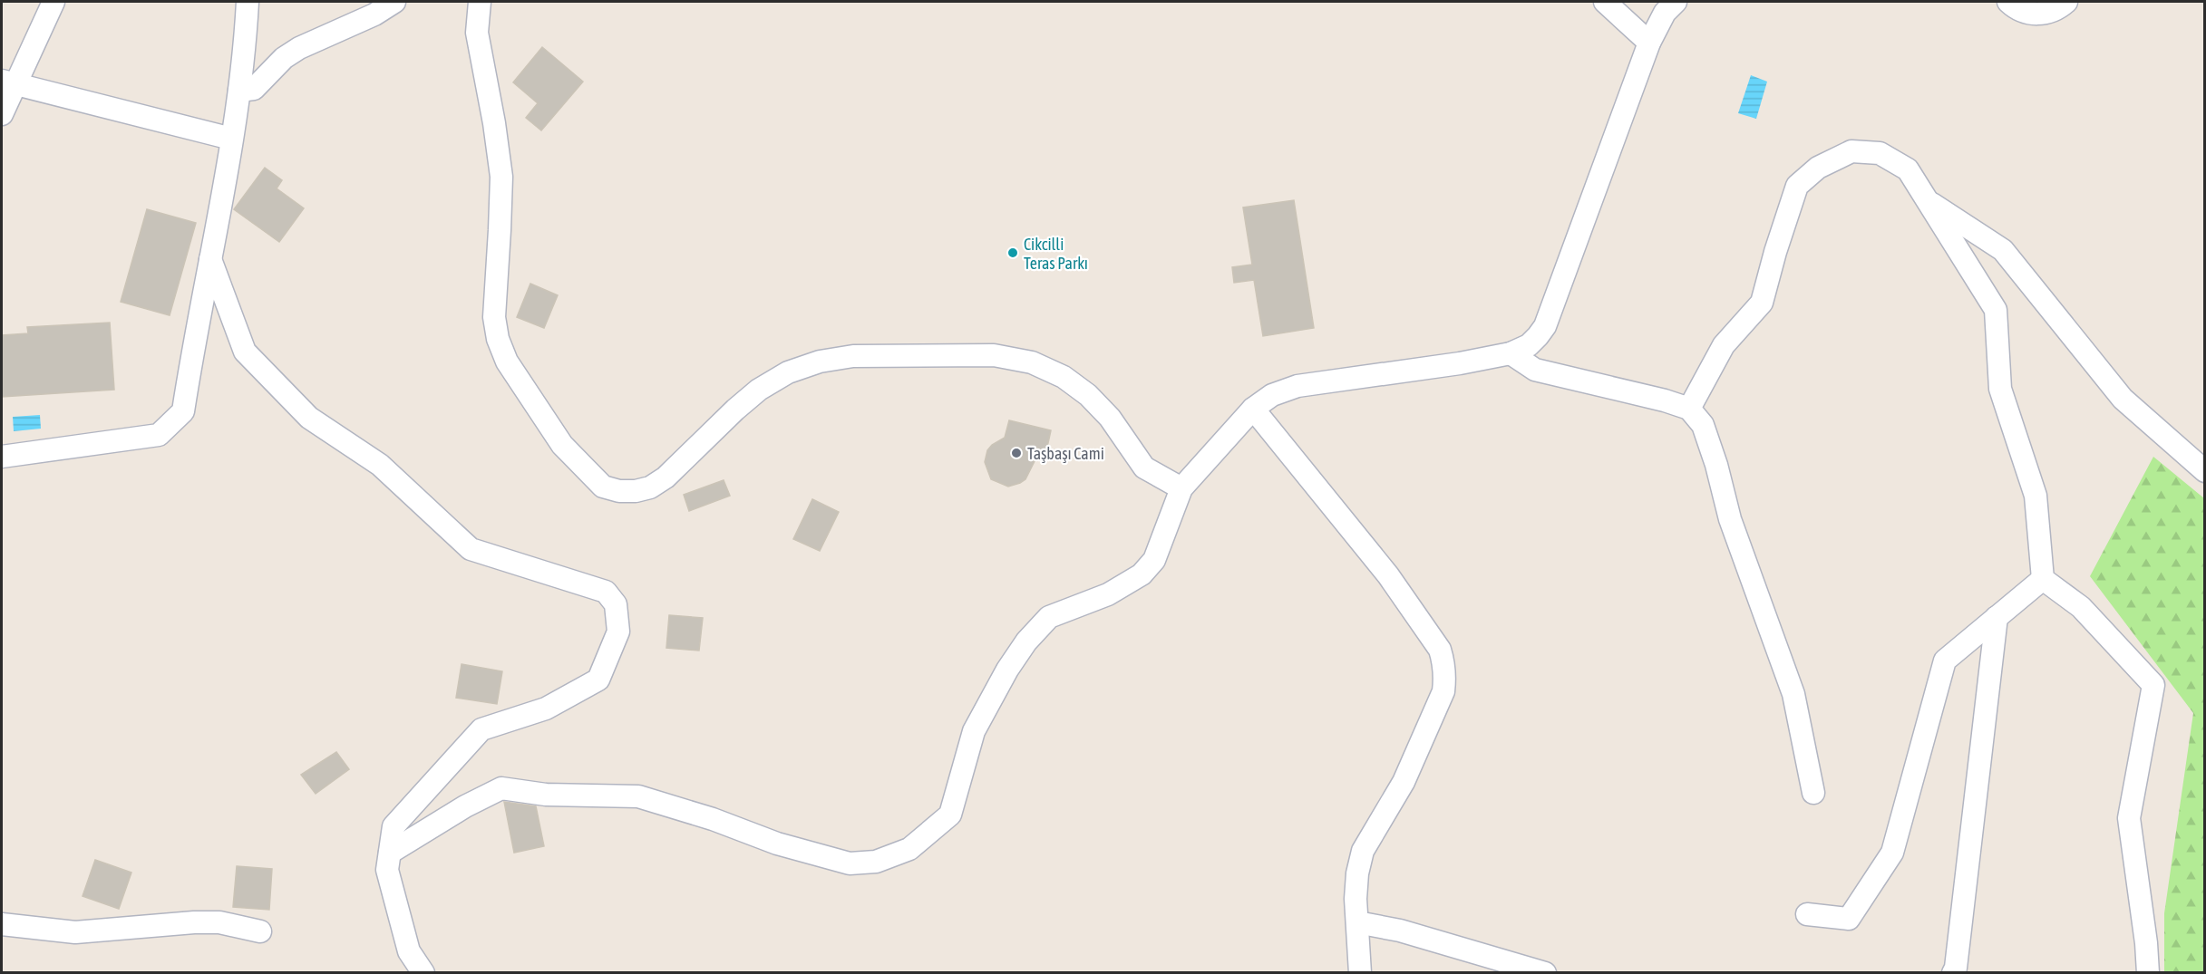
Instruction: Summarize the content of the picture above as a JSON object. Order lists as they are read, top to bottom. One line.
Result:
{"places":["Cikcilli Teras Parkı","Taşbaşı Cami"]}
